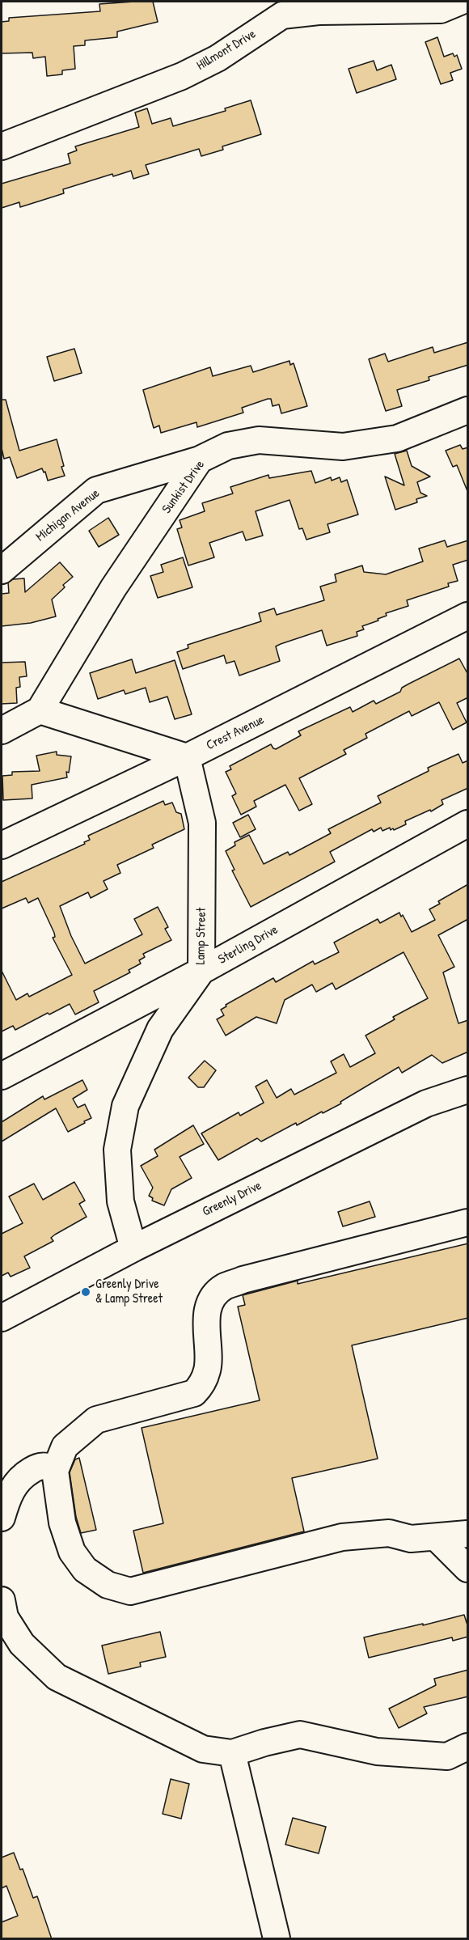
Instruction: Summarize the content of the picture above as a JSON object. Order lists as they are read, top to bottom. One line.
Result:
{"streets":{"street":["Hillmont Drive","Sunkist Drive","Michigan Avenue","Crest Avenue","Lamp Street","Sterling Drive","Greenly Drive"]},"crossings":[["Sunkist Drive","Michigan Avenue"],["Crest Avenue","Lamp Street"],["Lamp Street","Sterling Drive"],["Lamp Street","Greenly Drive"]],"places":["Greenly Drive & Lamp Street"]}
